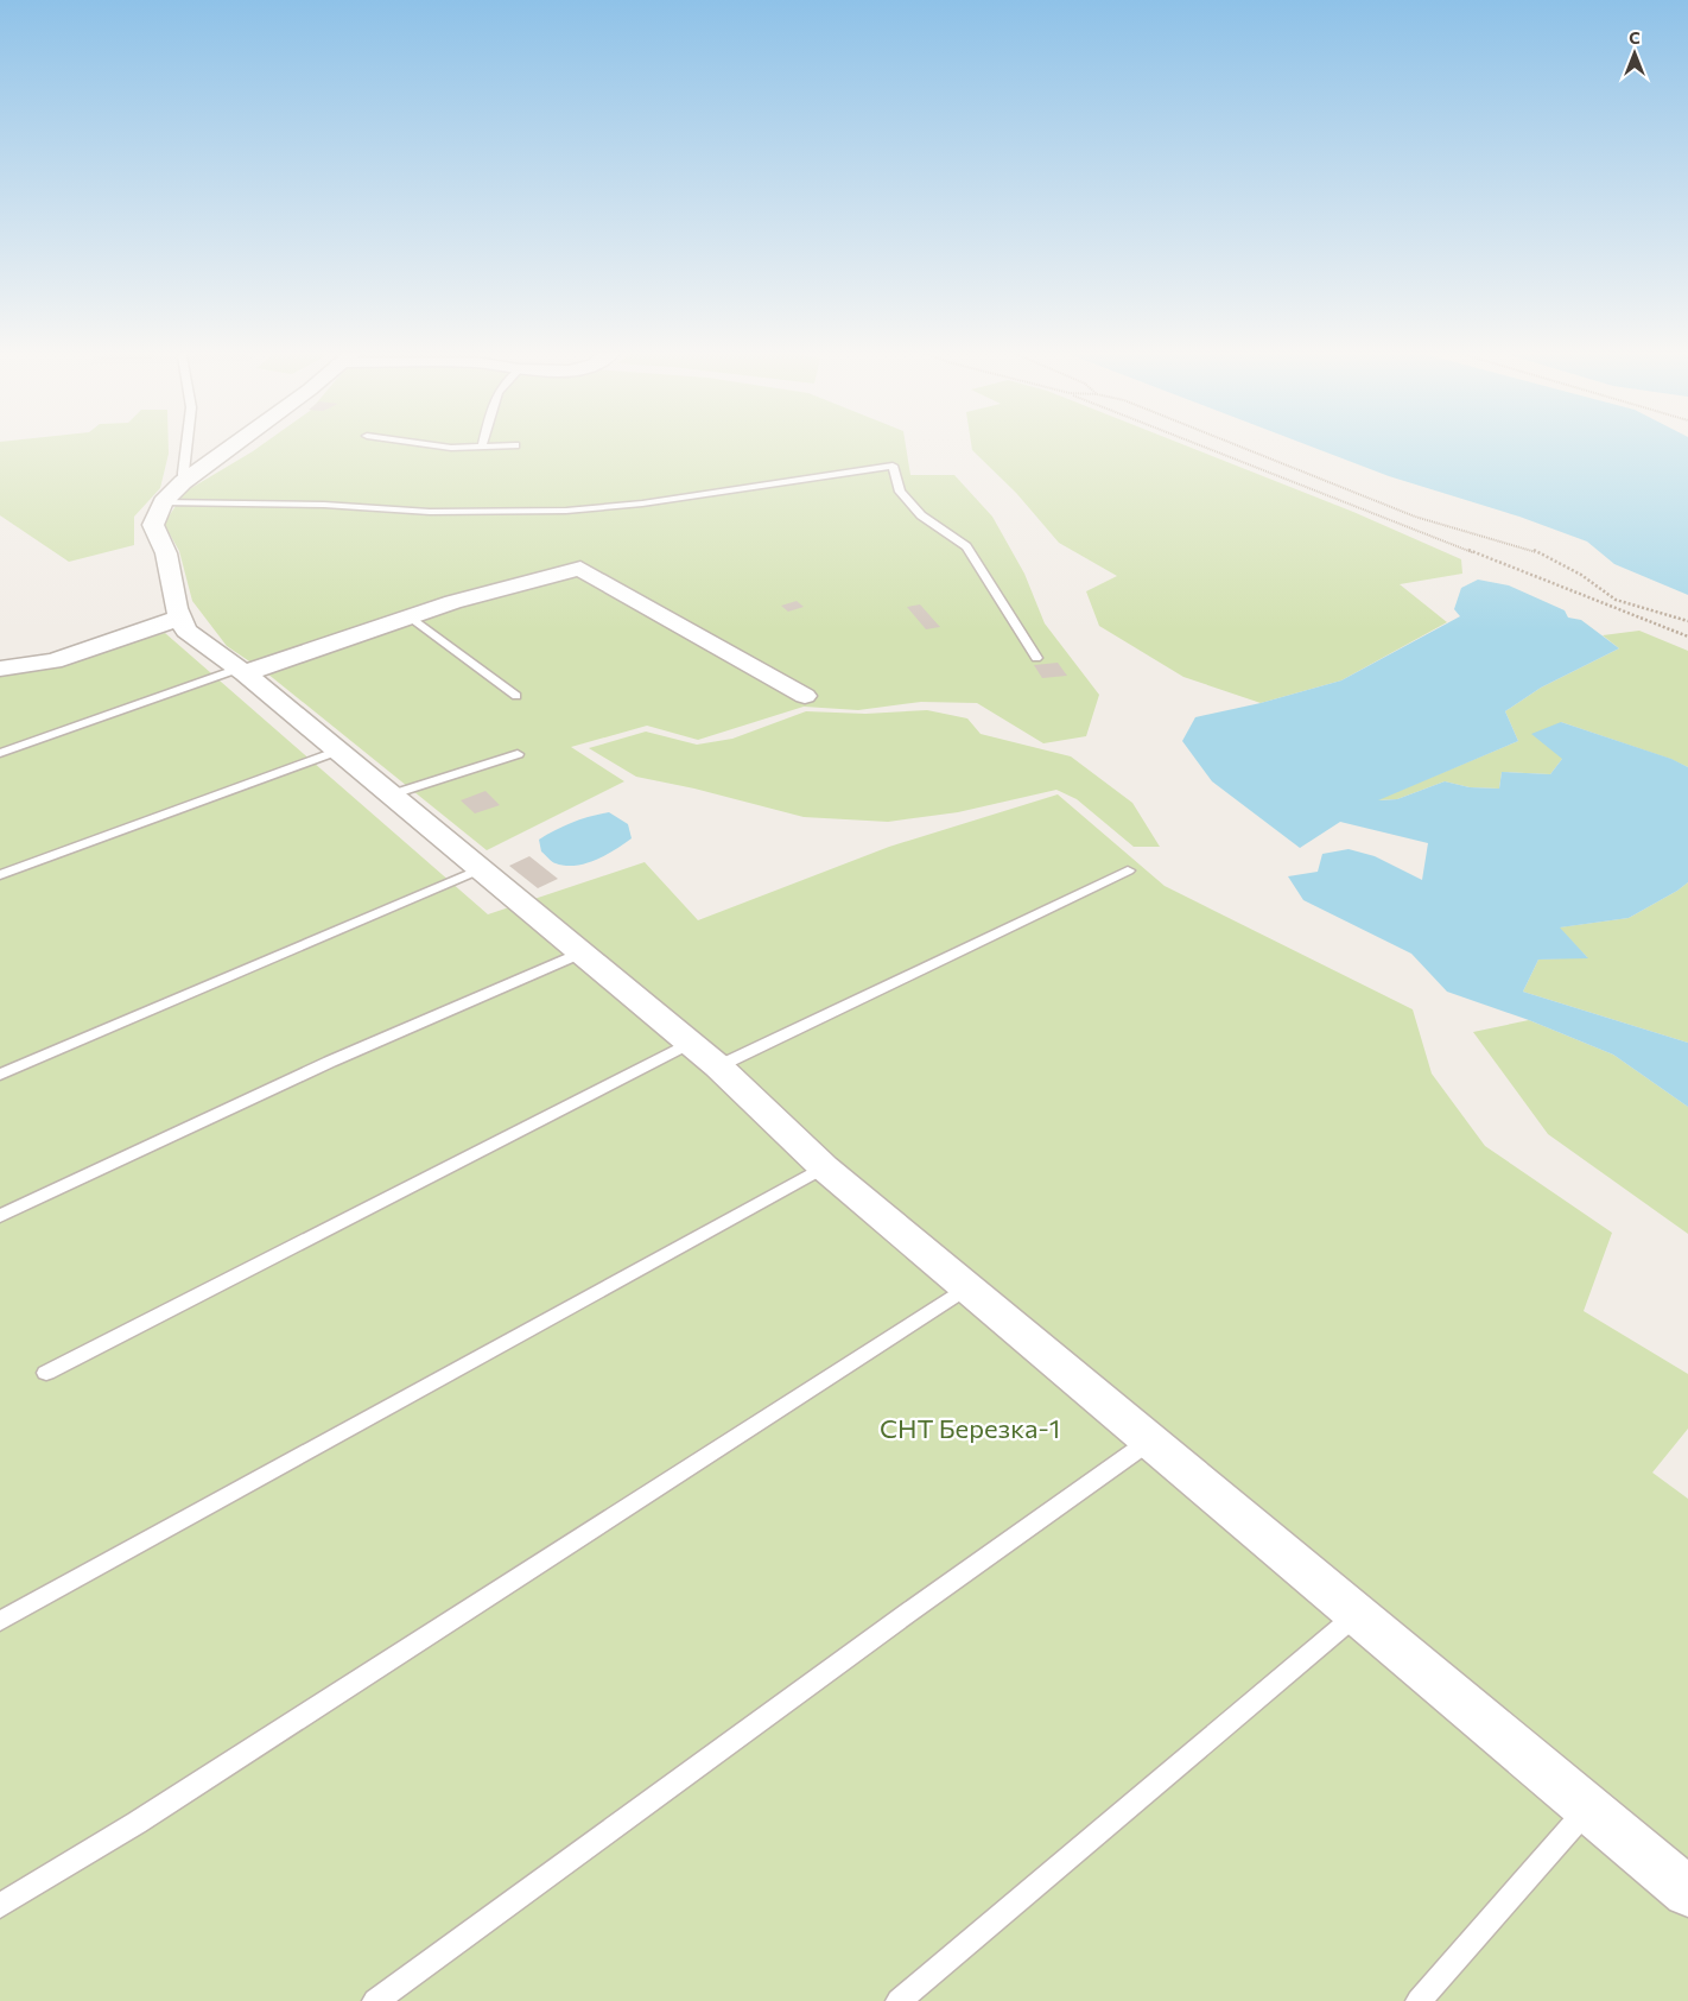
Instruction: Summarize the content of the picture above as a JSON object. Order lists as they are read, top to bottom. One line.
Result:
{"parks":["СНТ Березка-1"],"north":"top"}
